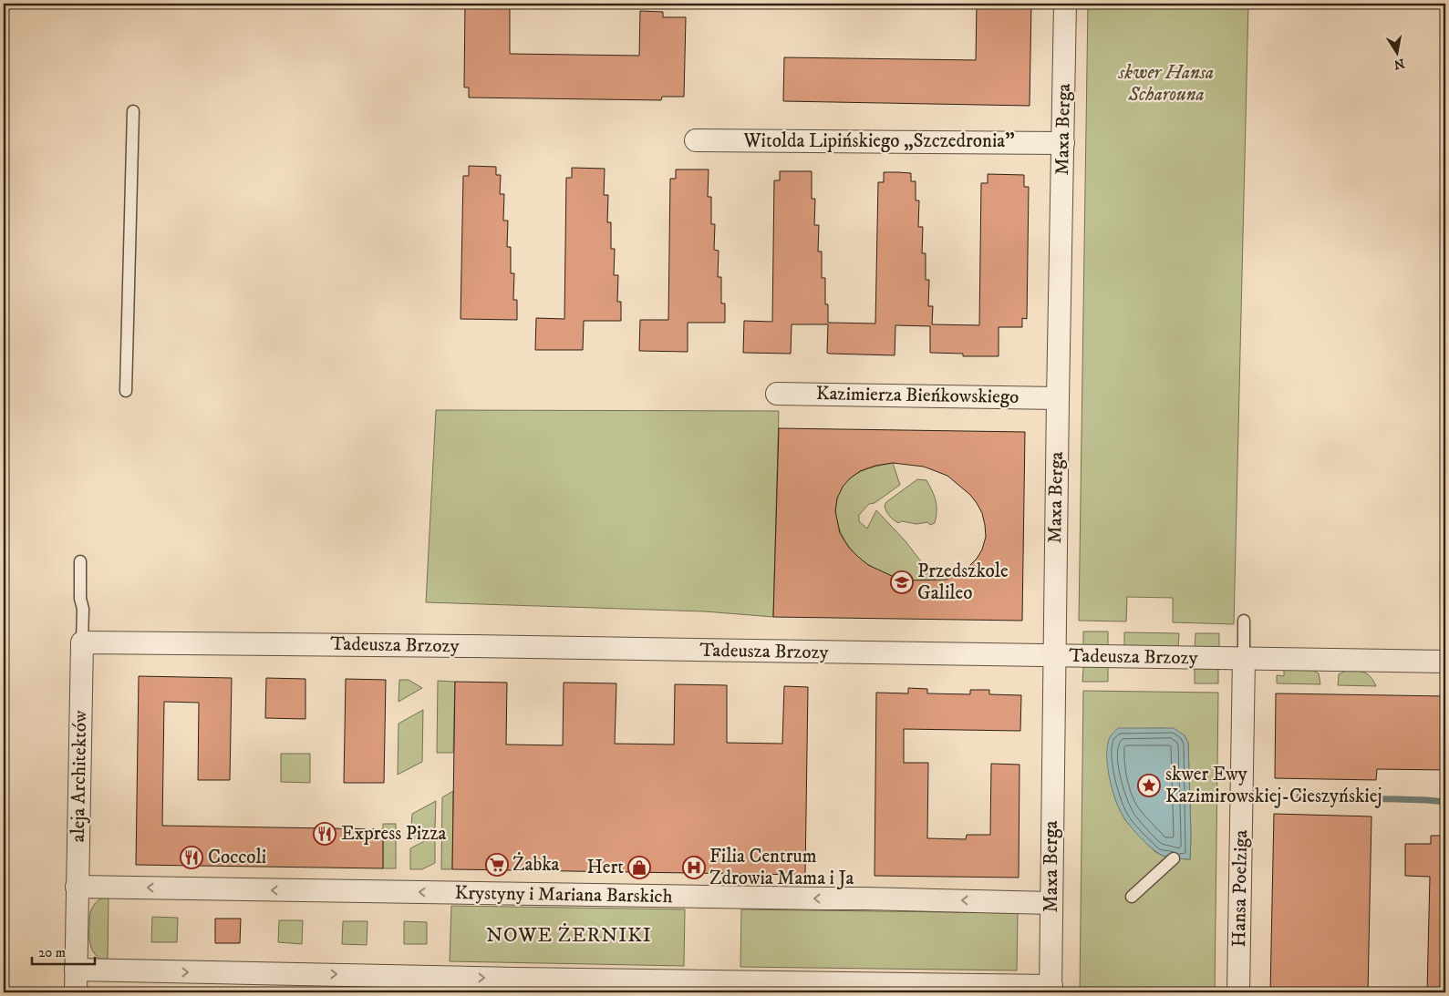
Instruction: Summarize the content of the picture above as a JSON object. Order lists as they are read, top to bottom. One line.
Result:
{"streets":{"street":["Maxa Berga","Witolda Lipińskiego „Szczedronia”","Kazimierza Bieńkowskiego","Tadeusza Brzozy","aleja Architektów","Hansa Poelziga","Krystyny i Mariana Barskich"]},"crossings":[["Maxa Berga","Witolda Lipińskiego „Szczedronia”"],["Maxa Berga","Kazimierza Bieńkowskiego"],["Maxa Berga","Tadeusza Brzozy"],["Maxa Berga","Krystyny i Mariana Barskich"],["Tadeusza Brzozy","aleja Architektów"],["Tadeusza Brzozy","Hansa Poelziga"],["aleja Architektów","Krystyny i Mariana Barskich"]],"districts":["NOWE ŻERNIKI"],"parks":["skwer Hansa Scharouna"],"places":{"school or university":["Przedszkole Galileo"],"place":["skwer Ewy Kazimirowskiej-Cieszyńskiej"],"restaurant":["Express Pizza","Coccoli"],"supermarket":["Żabka"],"shop":["Hert"],"hospital":["Filia Centrum Zdrowia Mama i Ja"]},"scale_bar":"20 m","north":"bottom"}
